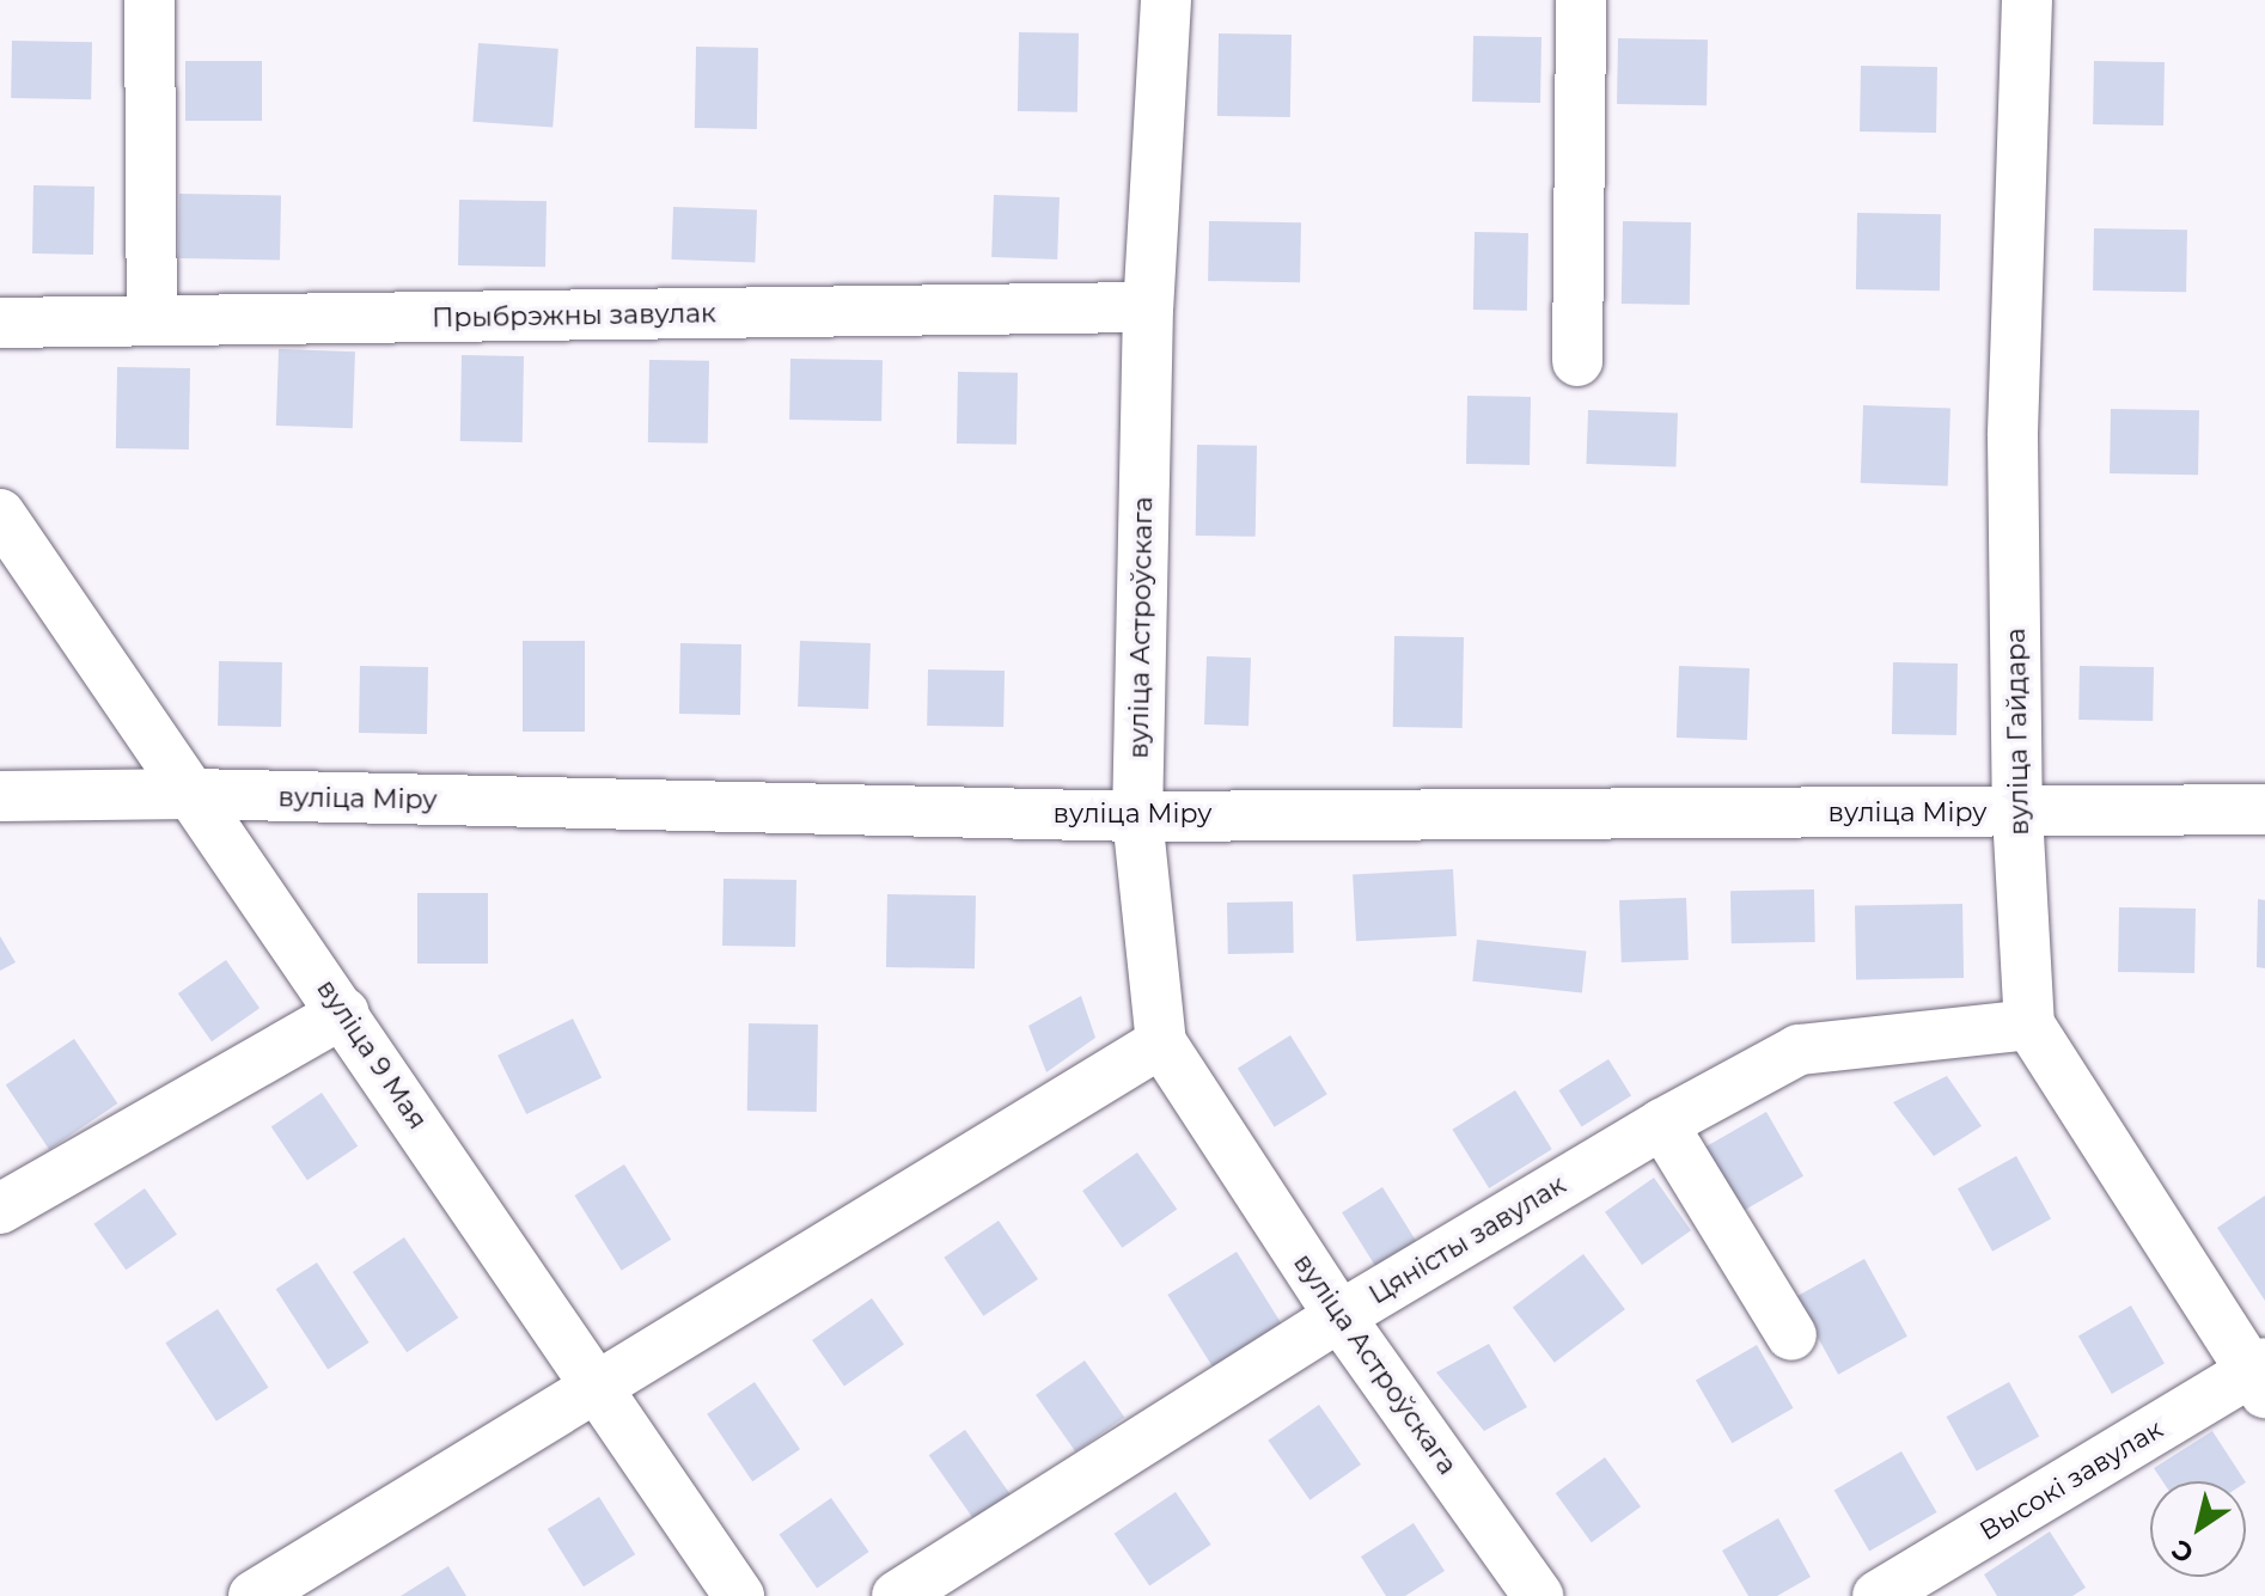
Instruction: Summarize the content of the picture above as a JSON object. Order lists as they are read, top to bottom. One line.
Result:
{"streets":{"street":["Прыбрэжны завулак","вуліца Астроўскага","вуліца Гайдара","вуліца Міру","вуліца 9 Мая","Цяністы завулак","Высокі завулак"]},"crossings":[["Прыбрэжны завулак","вуліца Астроўскага"],["вуліца Астроўскага","вуліца Міру"],["вуліца Астроўскага","Цяністы завулак"],["вуліца Гайдара","вуліца Міру"],["вуліца Гайдара","Цяністы завулак"],["вуліца Гайдара","Высокі завулак"],["вуліца Міру","вуліца 9 Мая"]],"north":"bottom left"}
